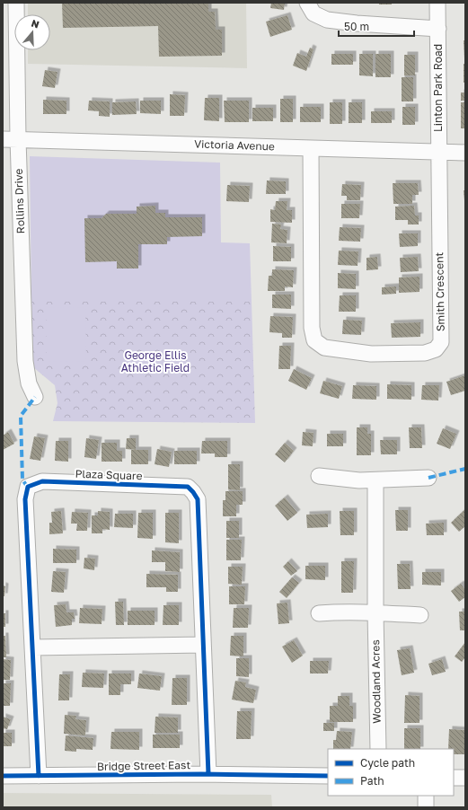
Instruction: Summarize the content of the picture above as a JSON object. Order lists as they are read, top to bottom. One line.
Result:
{"streets":{"street":["Linton Park Road","Victoria Avenue","Rollins Drive","Smith Crescent","Plaza Square","Woodland Acres","Bridge Street East"]},"crossings":[["Linton Park Road","Victoria Avenue"],["Linton Park Road","Smith Crescent"],["Victoria Avenue","Rollins Drive"],["Victoria Avenue","Smith Crescent"],["Plaza Square","Bridge Street East"]],"parks":["George Ellis Athletic Field"],"legend":["Cycle path","Path"],"scale_bar":"50 m","north":"top"}
